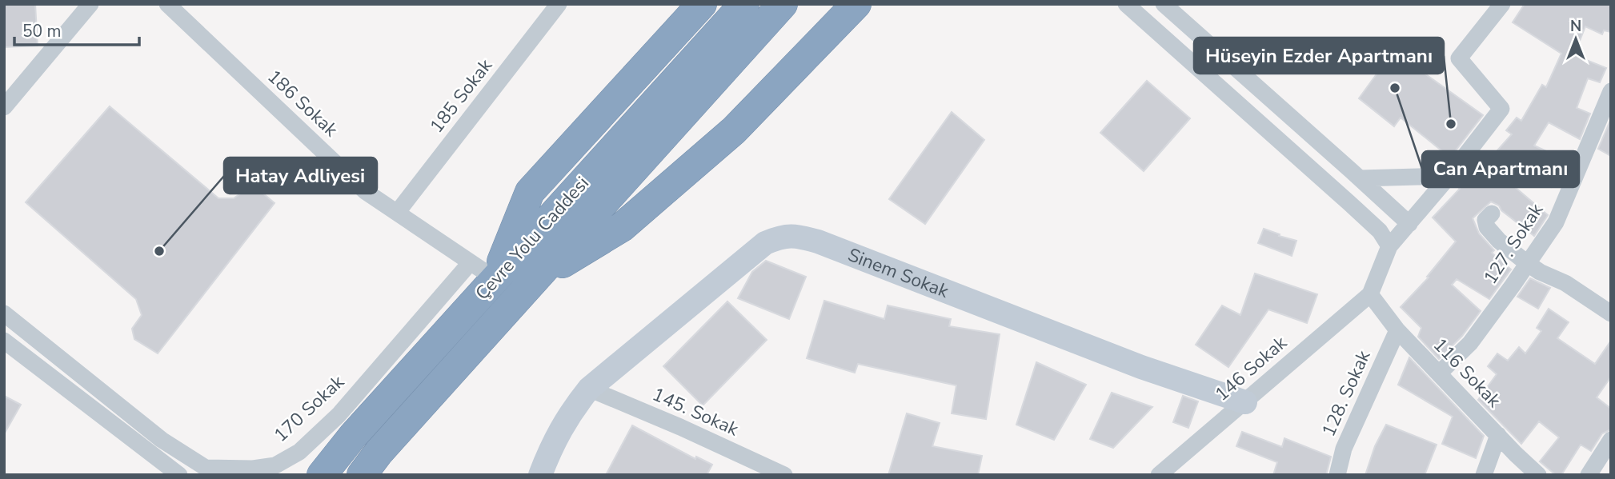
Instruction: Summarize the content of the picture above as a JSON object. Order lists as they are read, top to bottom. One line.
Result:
{"streets":{"highway":["Çevre Yolu Caddesi"],"street":["185 Sokak","186 Sokak","127. Sokak","Sinem Sokak","146 Sokak","116 Sokak","128. Sokak","170 Sokak","145. Sokak"]},"crossings":[["185 Sokak","186 Sokak"],["186 Sokak","Çevre Yolu Caddesi"],["186 Sokak","170 Sokak"],["127. Sokak","116 Sokak"],["Sinem Sokak","146 Sokak"],["Sinem Sokak","145. Sokak"],["146 Sokak","116 Sokak"],["116 Sokak","128. Sokak"]],"places":["Can Apartmanı","Hüseyin Ezder Apartmanı","Hatay Adliyesi"],"scale_bar":"50 m","north":"top"}
